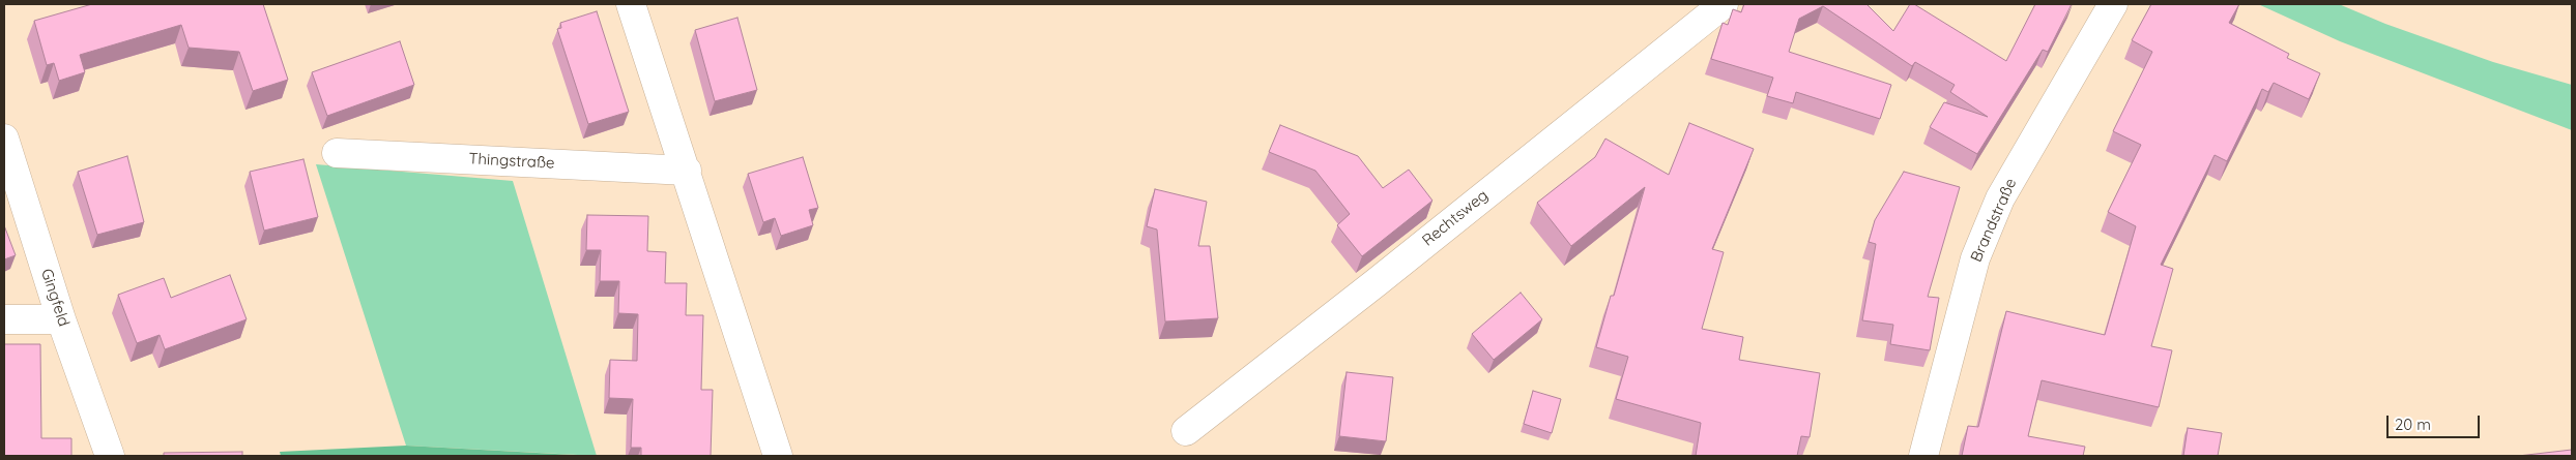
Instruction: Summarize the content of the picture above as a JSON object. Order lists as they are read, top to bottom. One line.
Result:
{"streets":{"street":["Thingstraße","Rechtsweg","Brandstraße","Gingfeld"]},"scale_bar":"20 m"}
